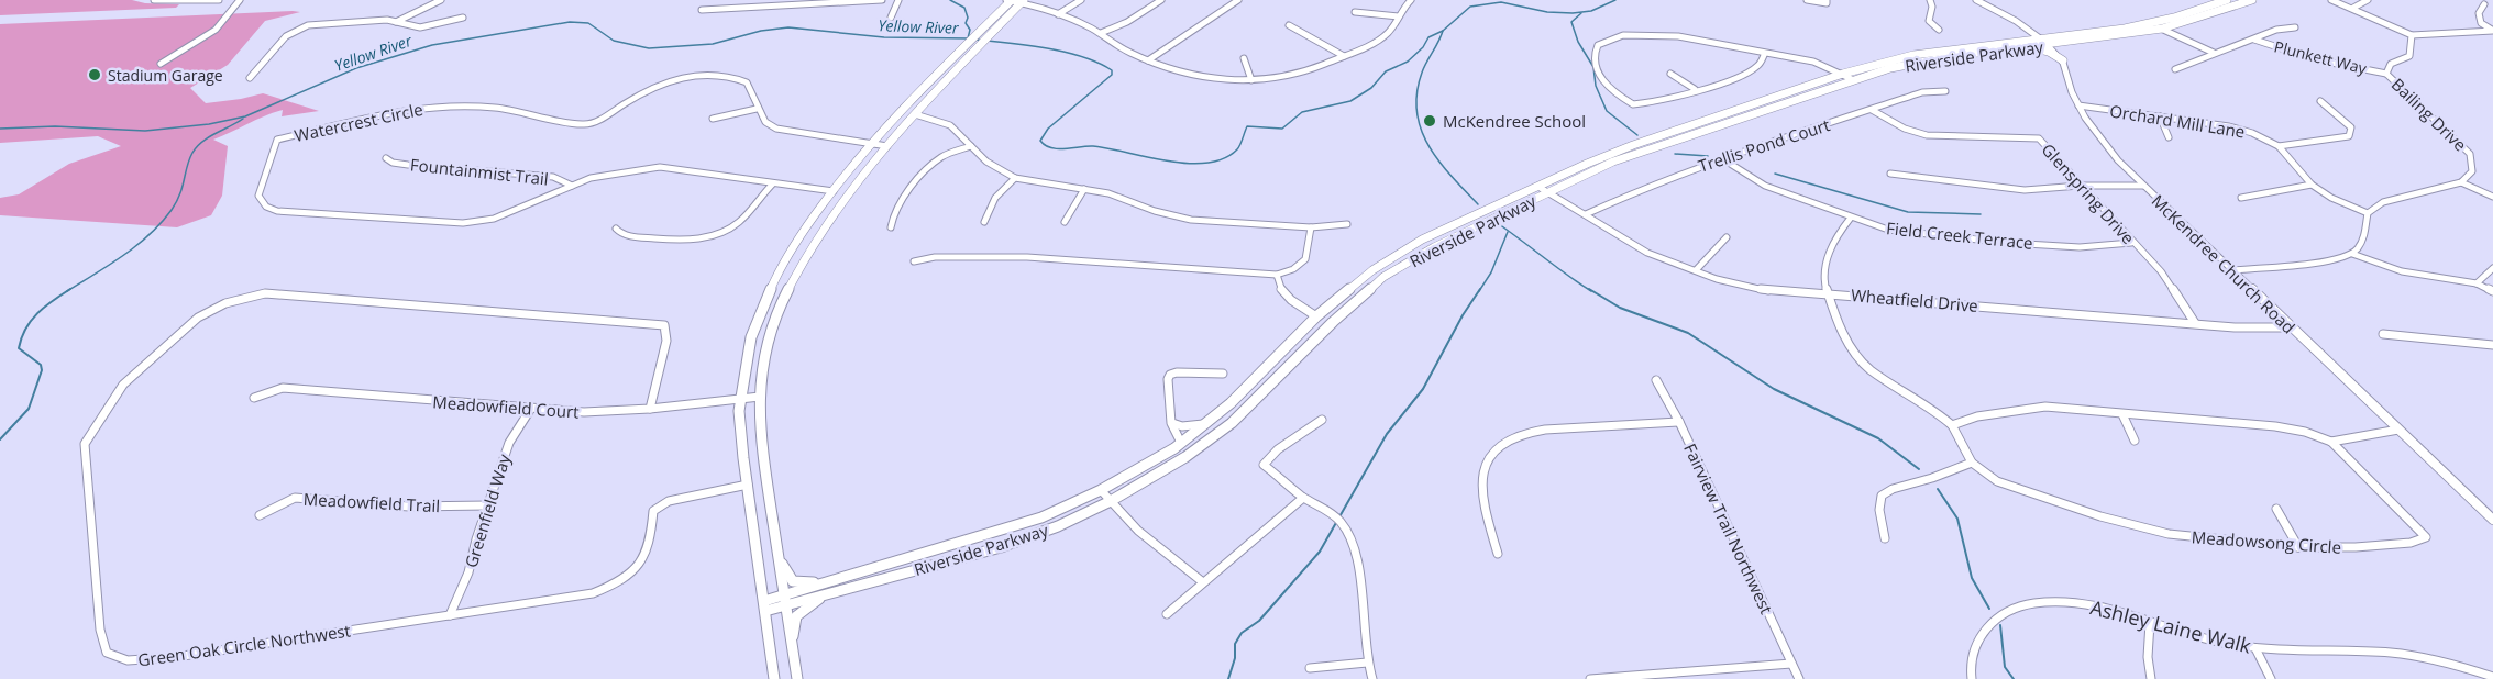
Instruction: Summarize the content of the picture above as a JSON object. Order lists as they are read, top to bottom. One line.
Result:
{"streets":{"main road":["Riverside Parkway"],"street":["Plunkett Way","Bailing Drive","Orchard Mill Lane","Watercrest Circle","Trellis Pond Court","Fountainmist Trail","Glenspring Drive","Field Creek Terrace","McKendree Church Road","Wheatfield Drive","Meadowfield Court","Meadowfield Trail","Greenfield Way","Fairview Trail Northwest","Meadowsong Circle","Ashley Laine Walk","Green Oak Circle Northwest"]},"crossings":[["Riverside Parkway","McKendree Church Road"],["Riverside Parkway","Wheatfield Drive"],["Plunkett Way","Bailing Drive"],["Orchard Mill Lane","McKendree Church Road"],["Watercrest Circle","Fountainmist Trail"],["Trellis Pond Court","Glenspring Drive"],["Trellis Pond Court","Field Creek Terrace"],["Trellis Pond Court","Wheatfield Drive"],["Glenspring Drive","Field Creek Terrace"],["Glenspring Drive","Wheatfield Drive"],["Field Creek Terrace","Meadowsong Circle"],["McKendree Church Road","Wheatfield Drive"],["Wheatfield Drive","Meadowsong Circle"],["Meadowfield Court","Greenfield Way"],["Meadowfield Court","Green Oak Circle Northwest"],["Meadowfield Trail","Greenfield Way"],["Greenfield Way","Green Oak Circle Northwest"]],"water":["Yellow River"],"places":["Stadium Garage","McKendree School"]}
